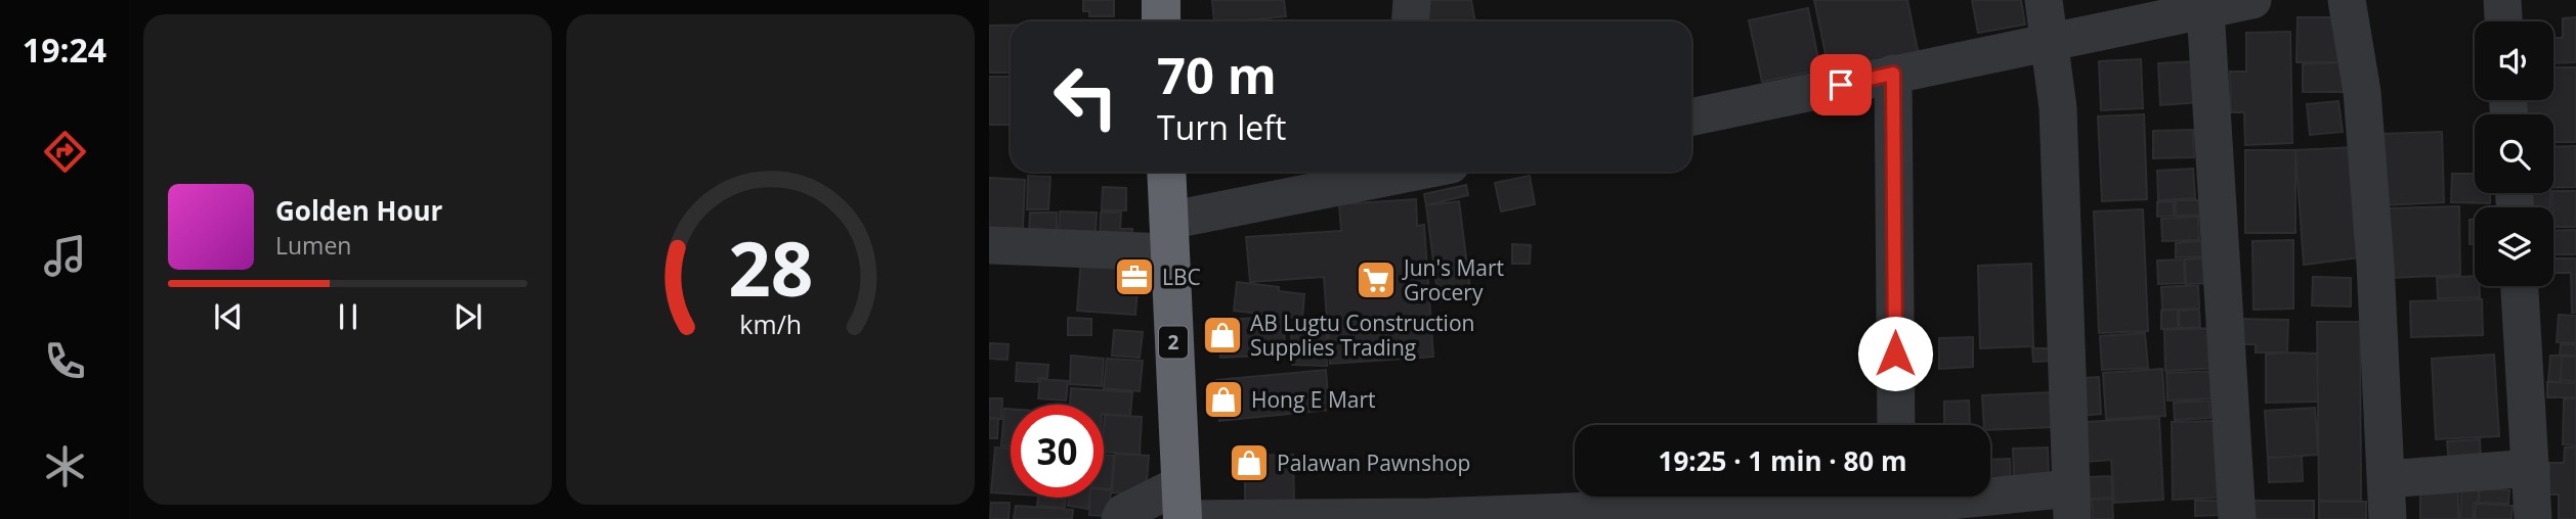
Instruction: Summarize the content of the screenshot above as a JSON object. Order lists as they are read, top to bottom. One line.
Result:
{"streets":{"highway":["2"]},"places":{"office":["LBC"],"supermarket":["Jun's Mart Grocery"],"shop":["AB Lugtu Construction Supplies Trading","Hong E Mart","Palawan Pawnshop"]},"page":{"tabs":"19:24","turn":["70 m","Turn left"],"song":["Golden Hour","Lumen"],"limit":"30","trip":"19:25 · 1 min · 80 m","gauge":["28","km/h"]}}
